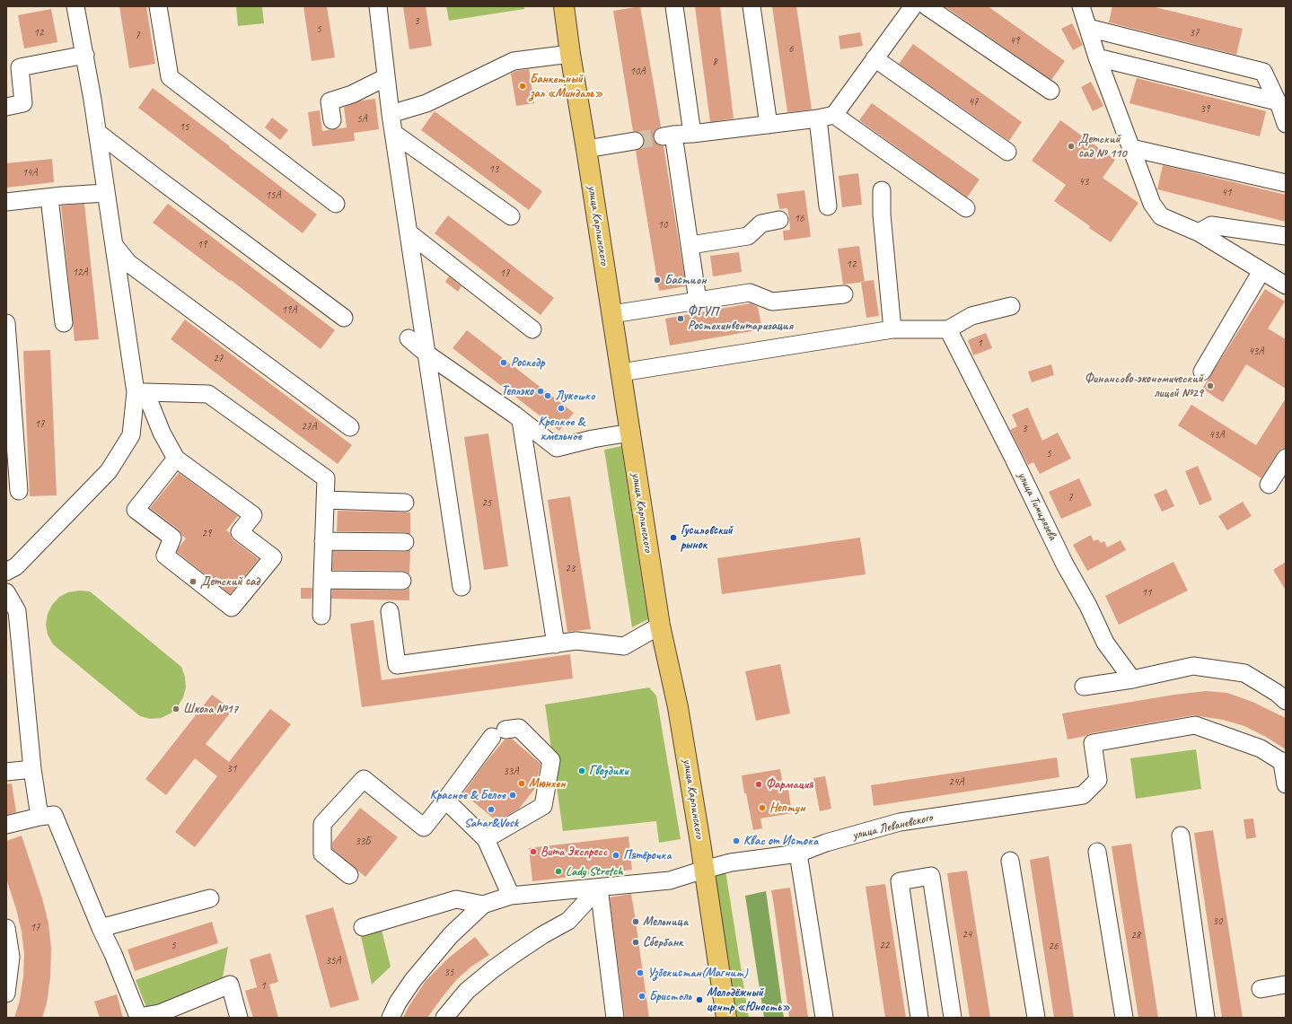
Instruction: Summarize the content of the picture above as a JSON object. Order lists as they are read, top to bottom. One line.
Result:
{"streets":{"main road":["улица Карпинского"],"street":["улица Тимирязева","улица Леваневского"]},"crossings":[["улица Карпинского","улица Леваневского"]],"places":["Банкетный зал «Миндаль»","Детский сад № 110","Бастион","ФГУП Ростехинвентаризация","Роскедр","Финансово-экономический лицей №29","Теплэко","Лукошко","Крепкое & хмельное","Гусиловский рынок","Детский сад","Школа №17","Гвоздики","Мюнхен","Фармация","Красное & Белое","Нептун","Sahar&Vosk","Квас от Истока","Вита Экспресс","Пятёрочка","Lady Stretch","Мельница","Сбербанк","Узбекистан(Магнит)","Бристоль","Молодёжный центр «Юность»"],"house_numbers":["3","5","12","37","7","49","6","8","10А","47","39","5А","15","13","14А","43","41","15А","16","10","19","12","12А","17","19А","1","43А","27","17","27А","3","43А","5","7","25","29","23","11","31","33А","24А","33Б","30","17","24","28","5","22","26","35А","35","1"]}
